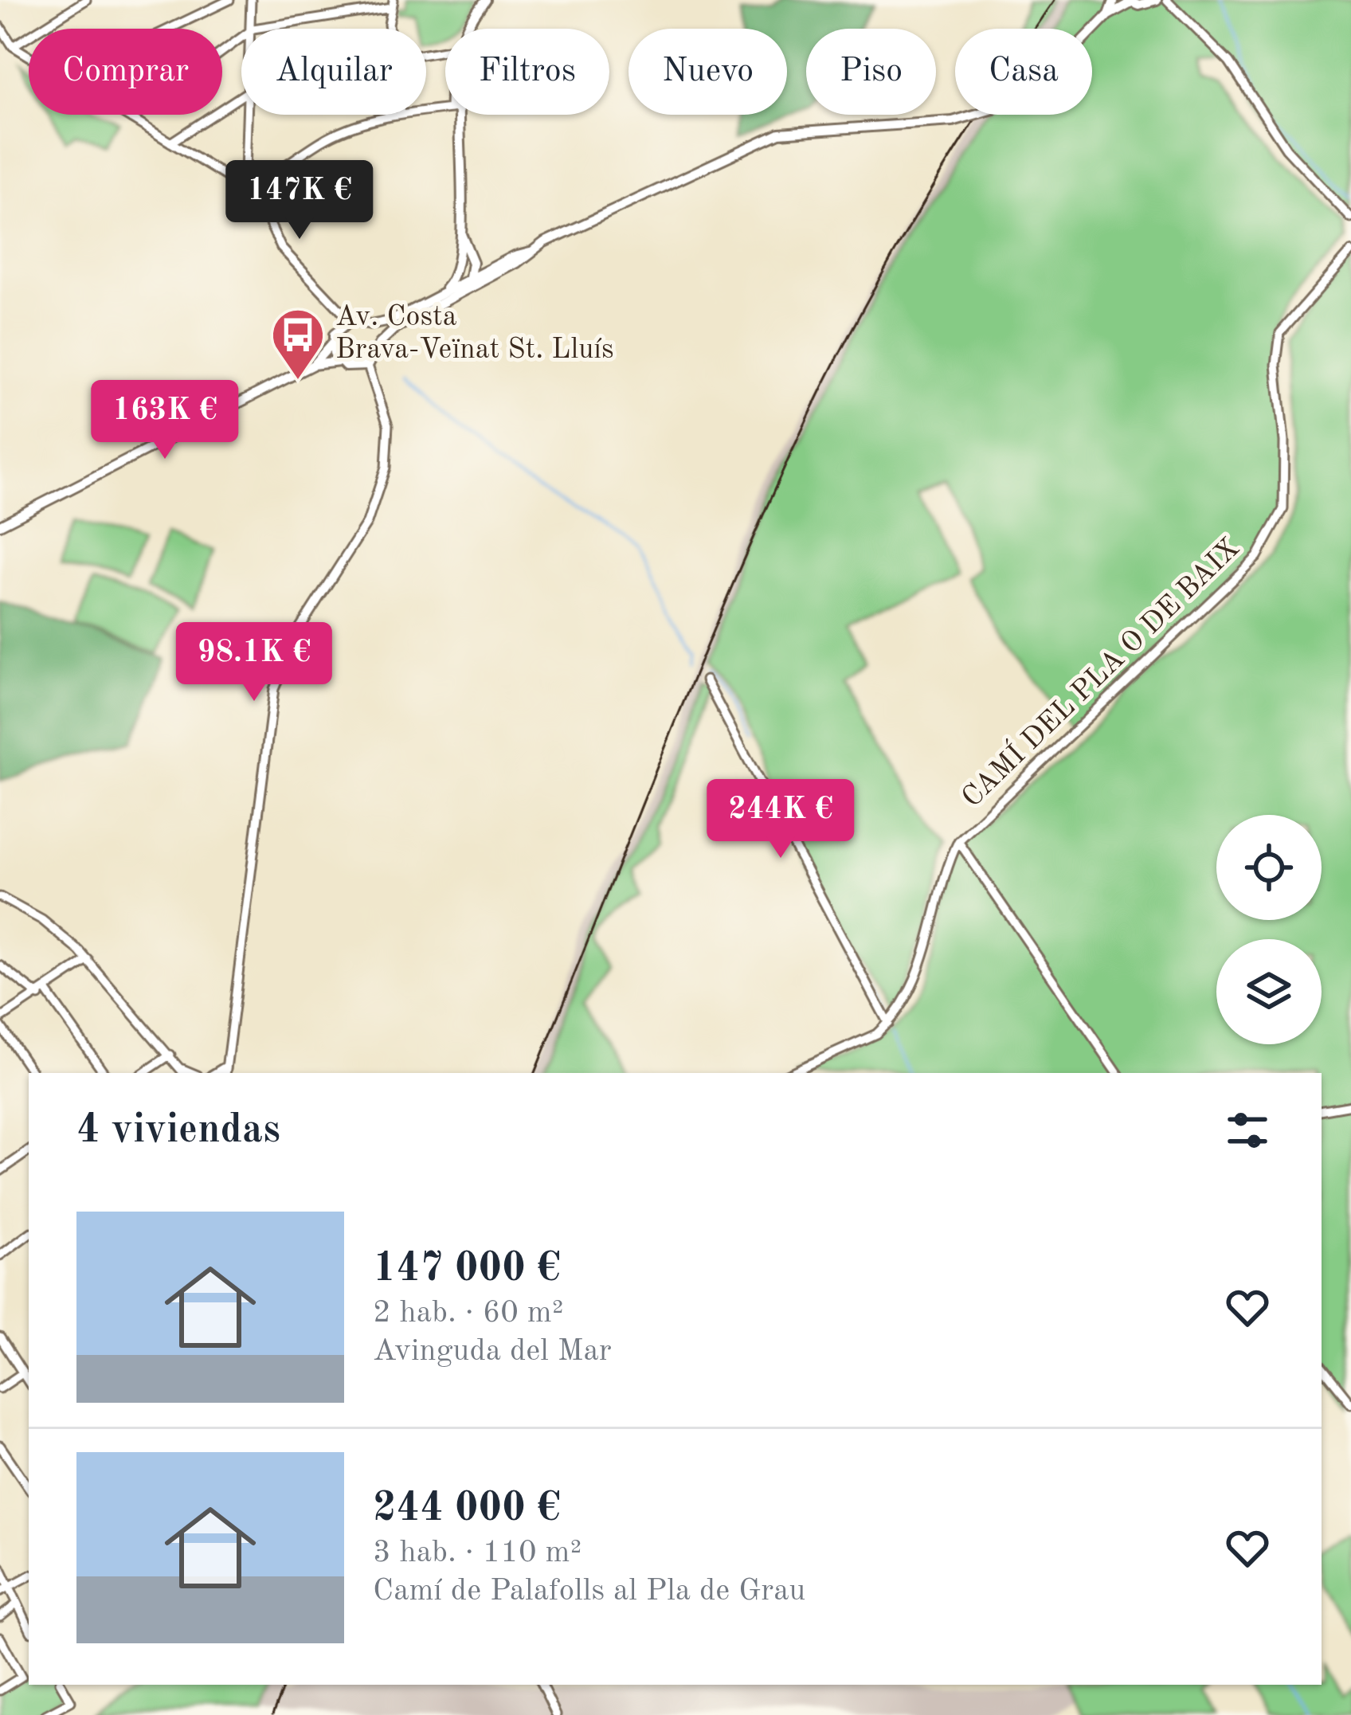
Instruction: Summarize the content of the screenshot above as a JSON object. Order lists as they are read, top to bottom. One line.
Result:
{"streets":{"street":["CAMÍ DEL PLA O DE BAIX"]},"places":{"bus stop":["Av. Costa Brava-Veïnat St. Lluís"]},"page":{"chip":["Comprar","Alquilar","Filtros","Nuevo","Piso","Casa"],"price":["147K €","163K €","98.1K €","244K €"],"heading":"4 viviendas","list":[{"name":"147 000 €","note":"2 hab. · 60 m² · Avinguda del Mar"},{"name":"244 000 €","note":"3 hab. · 110 m² · Camí de Palafolls al Pla de Grau"}]}}
